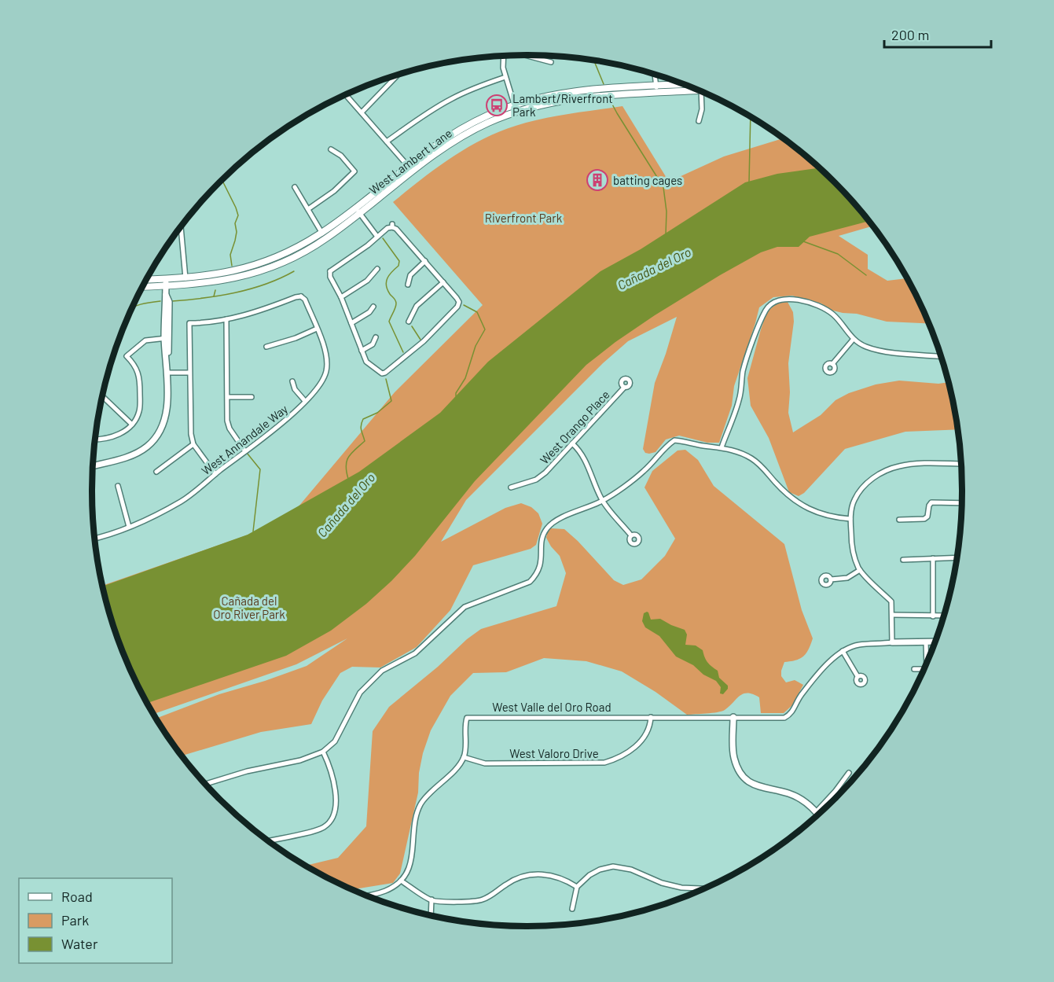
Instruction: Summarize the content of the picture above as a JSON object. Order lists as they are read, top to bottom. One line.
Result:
{"streets":{"main road":["West Lambert Lane"],"street":["West Orango Place","West Annandale Way","West Valle del Oro Road","West Valoro Drive"]},"crossings":[["West Valle del Oro Road","West Valoro Drive"]],"water":["Cañada del Oro"],"parks":["Riverfront Park","Cañada del Oro River Park"],"places":{"bus stop":["Lambert/Riverfront Park"],"building":["batting cages"]},"legend":["Road","Park","Water"],"scale_bar":"200 m"}
